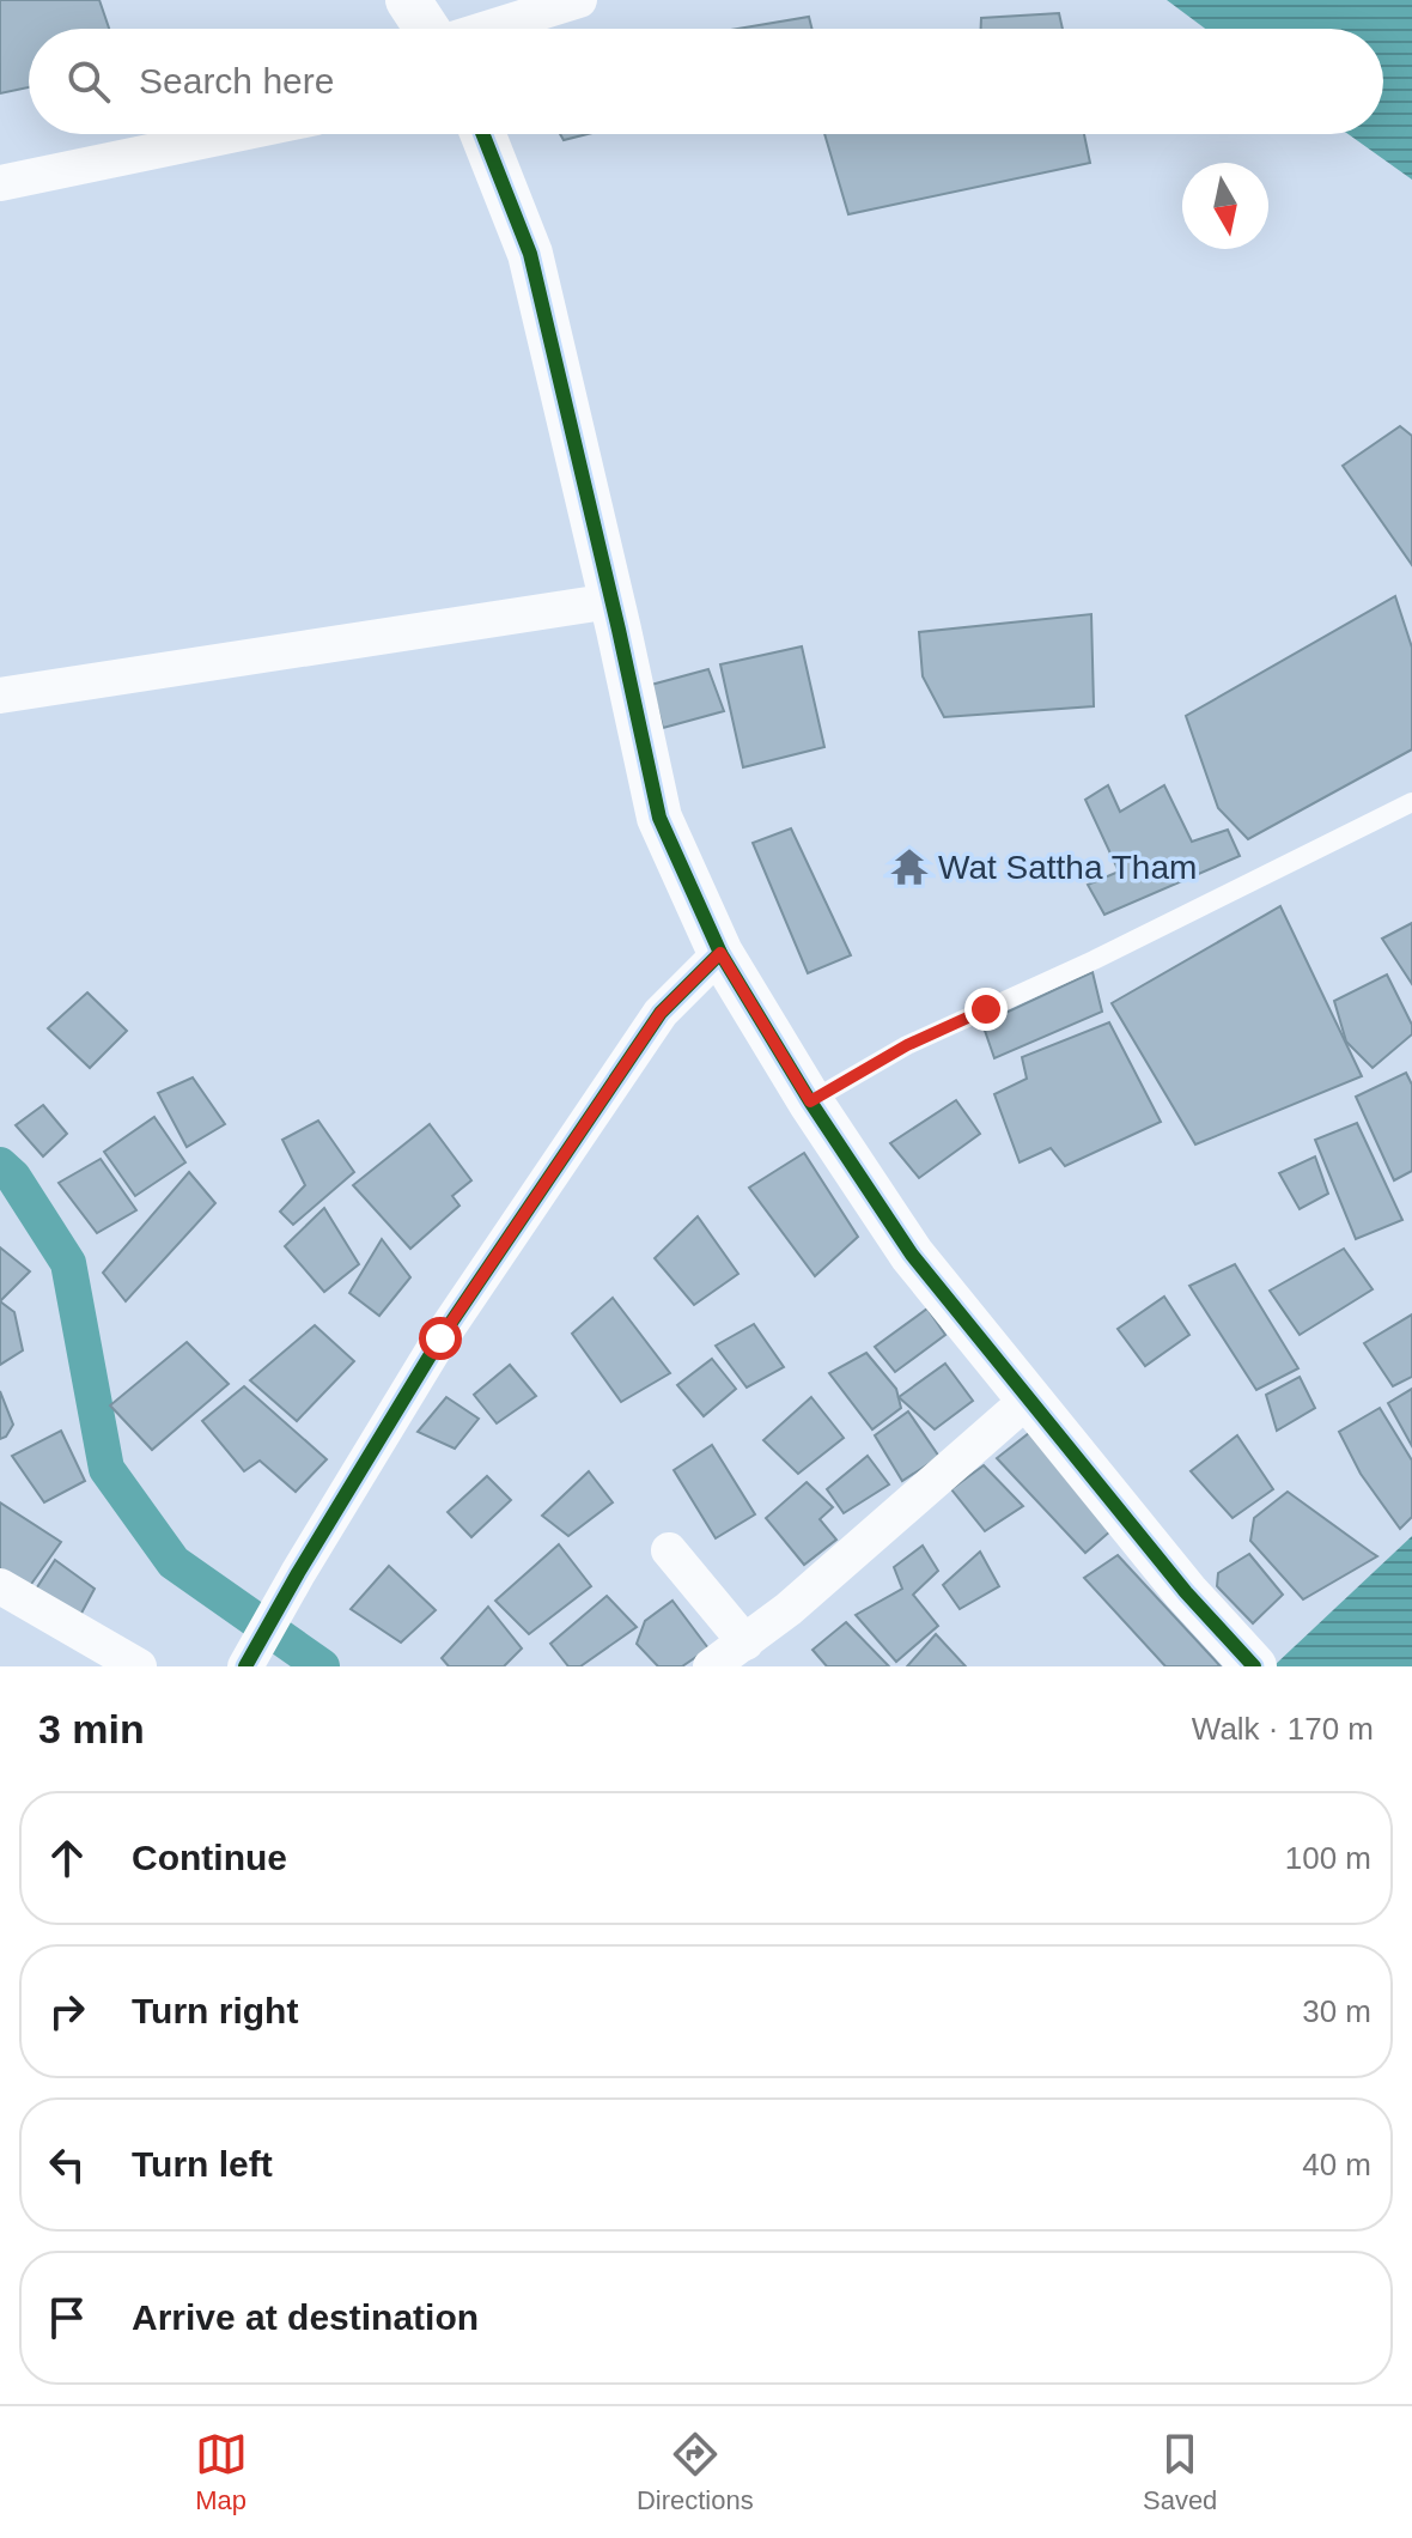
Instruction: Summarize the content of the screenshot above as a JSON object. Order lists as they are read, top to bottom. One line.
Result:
{"places":{"temple":["Wat Sattha Tham"]},"north":"bottom","page":{"search":"Search here","heading":["3 min","Walk · 170 m"],"list":[["Continue","100 m"],["Turn right","30 m"],["Turn left","40 m"],"Arrive at destination"],"nav":["Map","Directions","Saved"]}}
